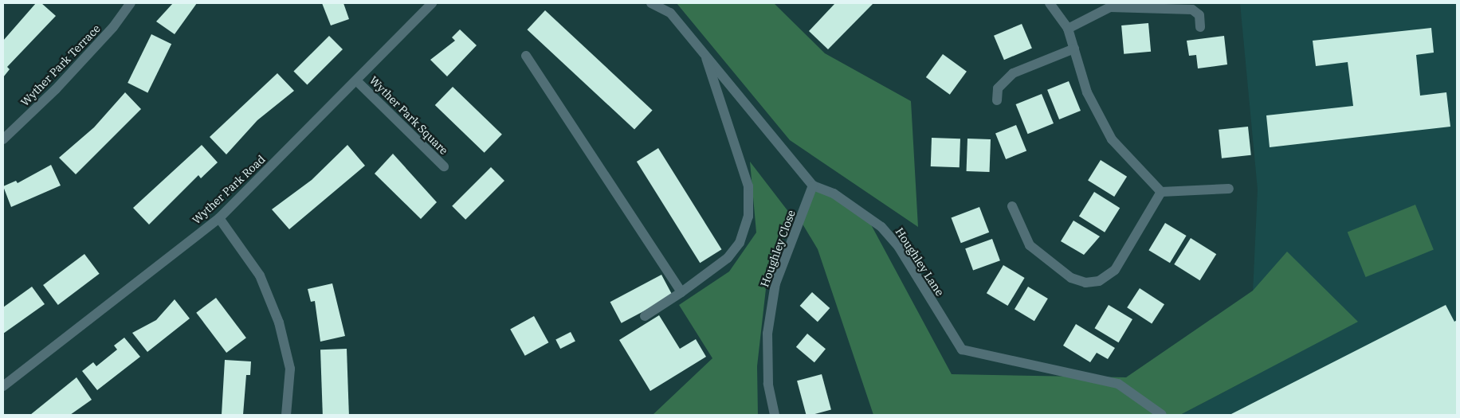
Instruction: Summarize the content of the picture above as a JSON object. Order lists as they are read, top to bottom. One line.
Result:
{"streets":{"street":["Wyther Park Terrace","Wyther Park Square","Wyther Park Road","Houghley Close","Houghley Lane"]},"crossings":[["Wyther Park Square","Wyther Park Road"],["Houghley Close","Houghley Lane"]]}
